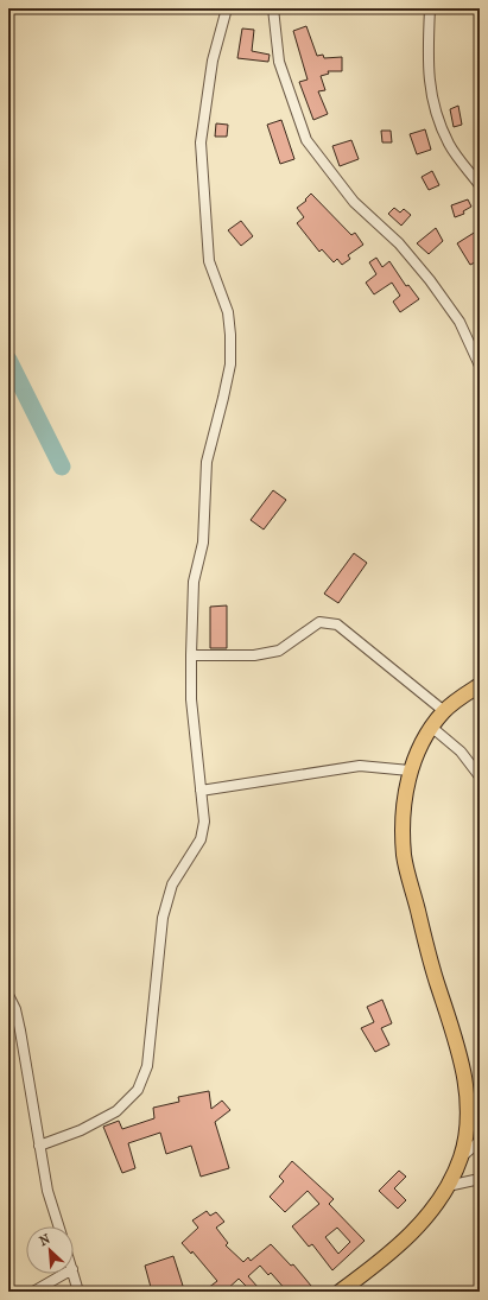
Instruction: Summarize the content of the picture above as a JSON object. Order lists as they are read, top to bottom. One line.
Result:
{"north":"top left"}
